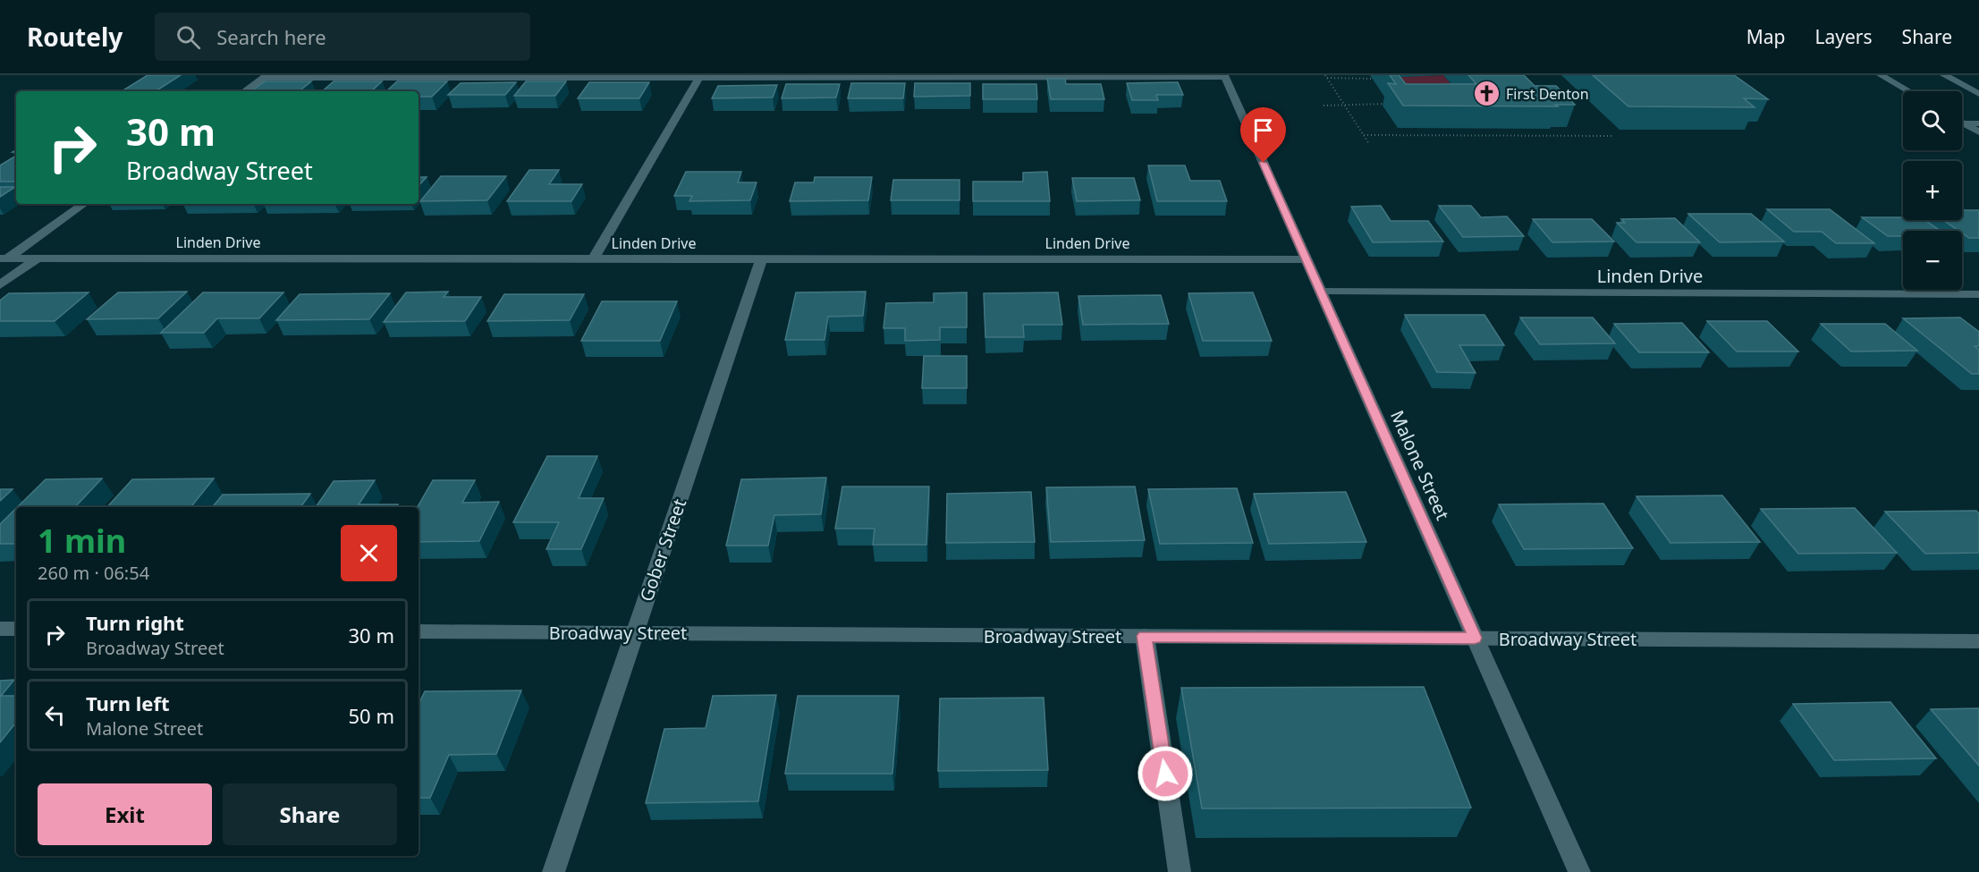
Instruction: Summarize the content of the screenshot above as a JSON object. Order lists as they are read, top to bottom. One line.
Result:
{"streets":{"street":["Linden Drive","Malone Street","Gober Street","Broadway Street"]},"crossings":[["Linden Drive","Malone Street"],["Linden Drive","Gober Street"],["Malone Street","Broadway Street"],["Gober Street","Broadway Street"]],"places":{"church":["First Denton"]},"page":{"header":"Routely","search":"Search here","nav":["Map","Layers","Share"],"map_buttons":["+","−"],"turn":["30 m","Broadway Street"],"heading":["1 min","260 m · 06:54"],"list":[{"name":"Turn right","note":"Broadway Street","value":"30 m"},{"name":"Turn left","note":"Malone Street","value":"50 m"}],"buttons":["Exit","Share"]}}
